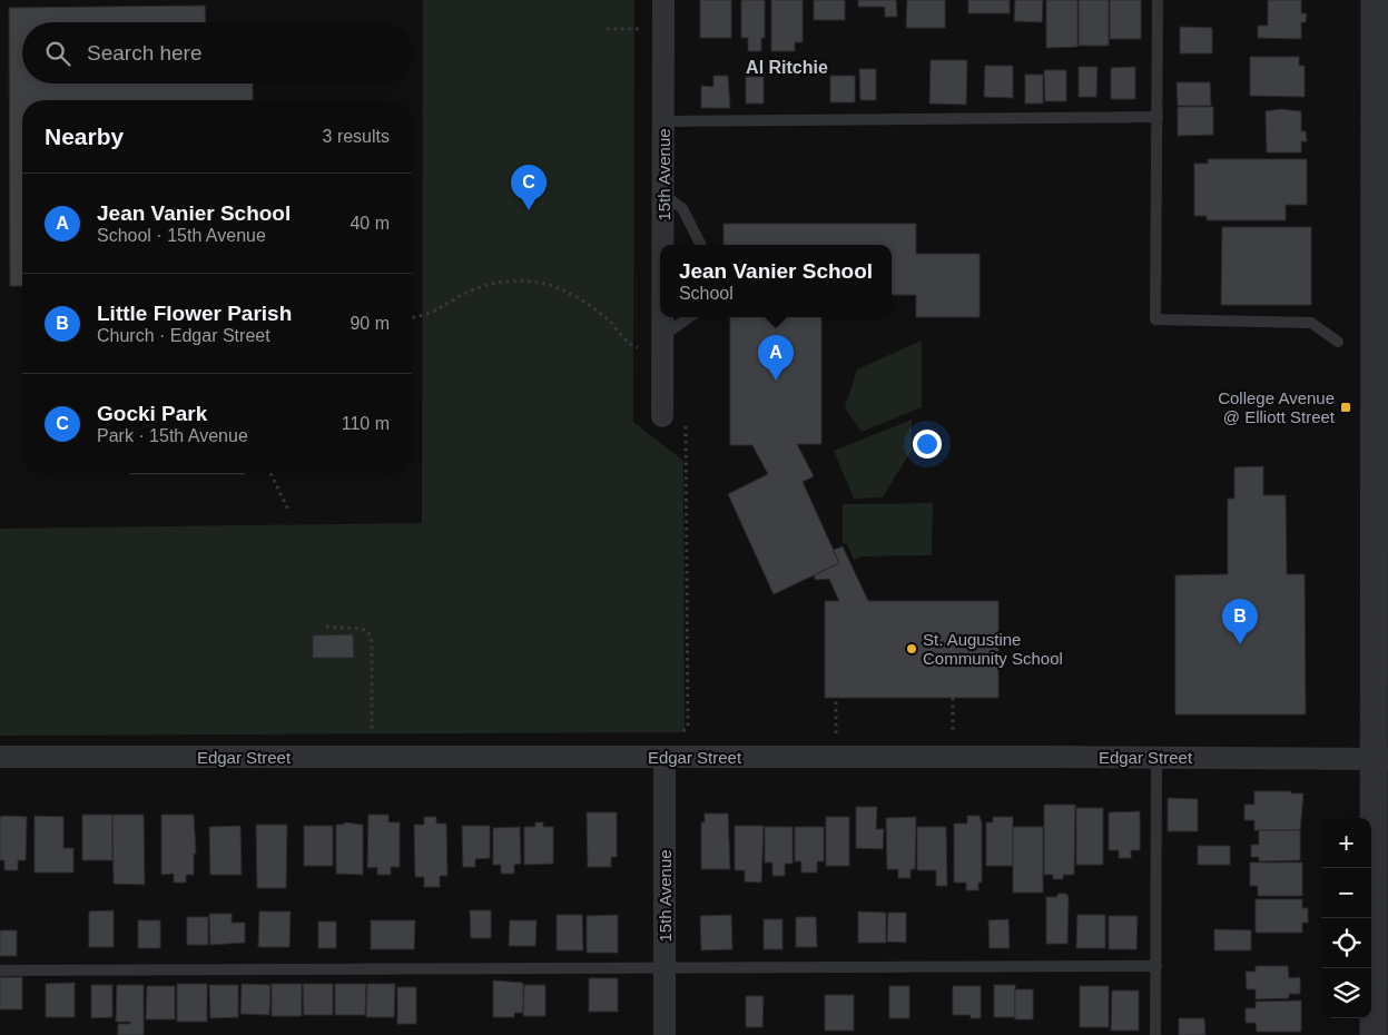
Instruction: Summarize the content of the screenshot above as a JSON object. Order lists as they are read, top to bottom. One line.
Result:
{"streets":{"street":["15th Avenue","Edgar Street"]},"crossings":[["15th Avenue","Edgar Street"]],"districts":["Al Ritchie"],"places":{"transit":["College Avenue @ Elliott Street"],"other":["St. Augustine Community School"]},"page":{"search":"Search here","heading":["Nearby","3 results"],"pins":["C","A","B"],"list":[{"mark":"A","name":"Jean Vanier School","note":"School · 15th Avenue","value":"40 m"},{"mark":"B","name":"Little Flower Parish","note":"Church · Edgar Street","value":"90 m"},{"mark":"C","name":"Gocki Park","note":"Park · 15th Avenue","value":"110 m"}],"popup":["Jean Vanier School","School"],"map_buttons":["+","−"]}}
